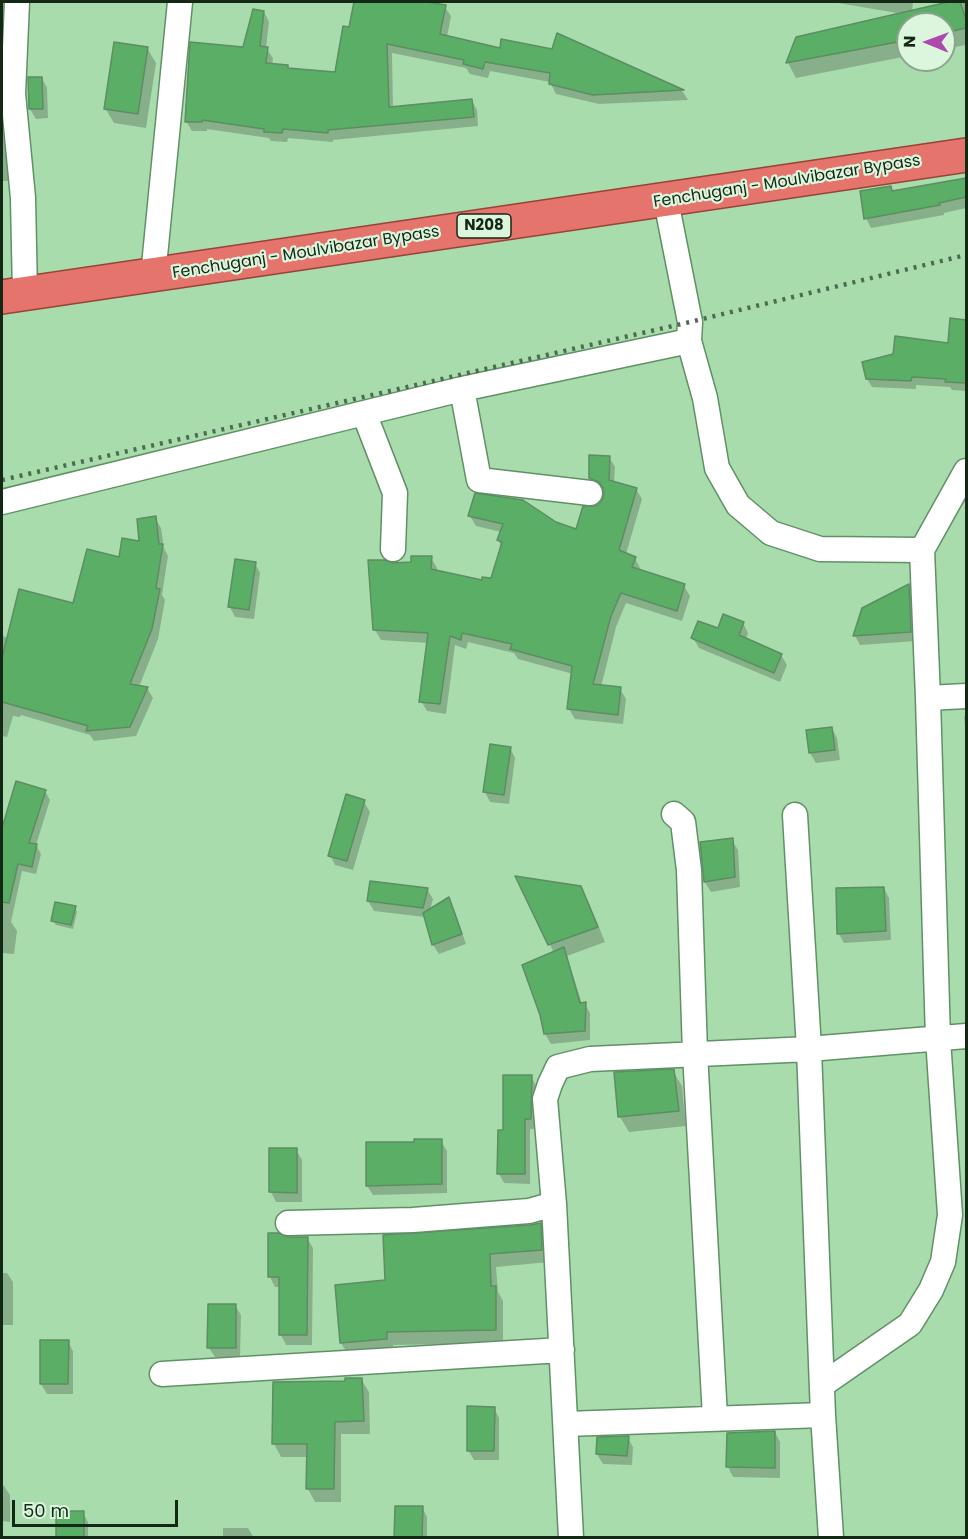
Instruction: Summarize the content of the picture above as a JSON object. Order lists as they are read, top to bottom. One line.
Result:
{"streets":{"highway":["Fenchuganj - Moulvibazar Bypass","N208"]},"scale_bar":"50 m","north":"left"}
